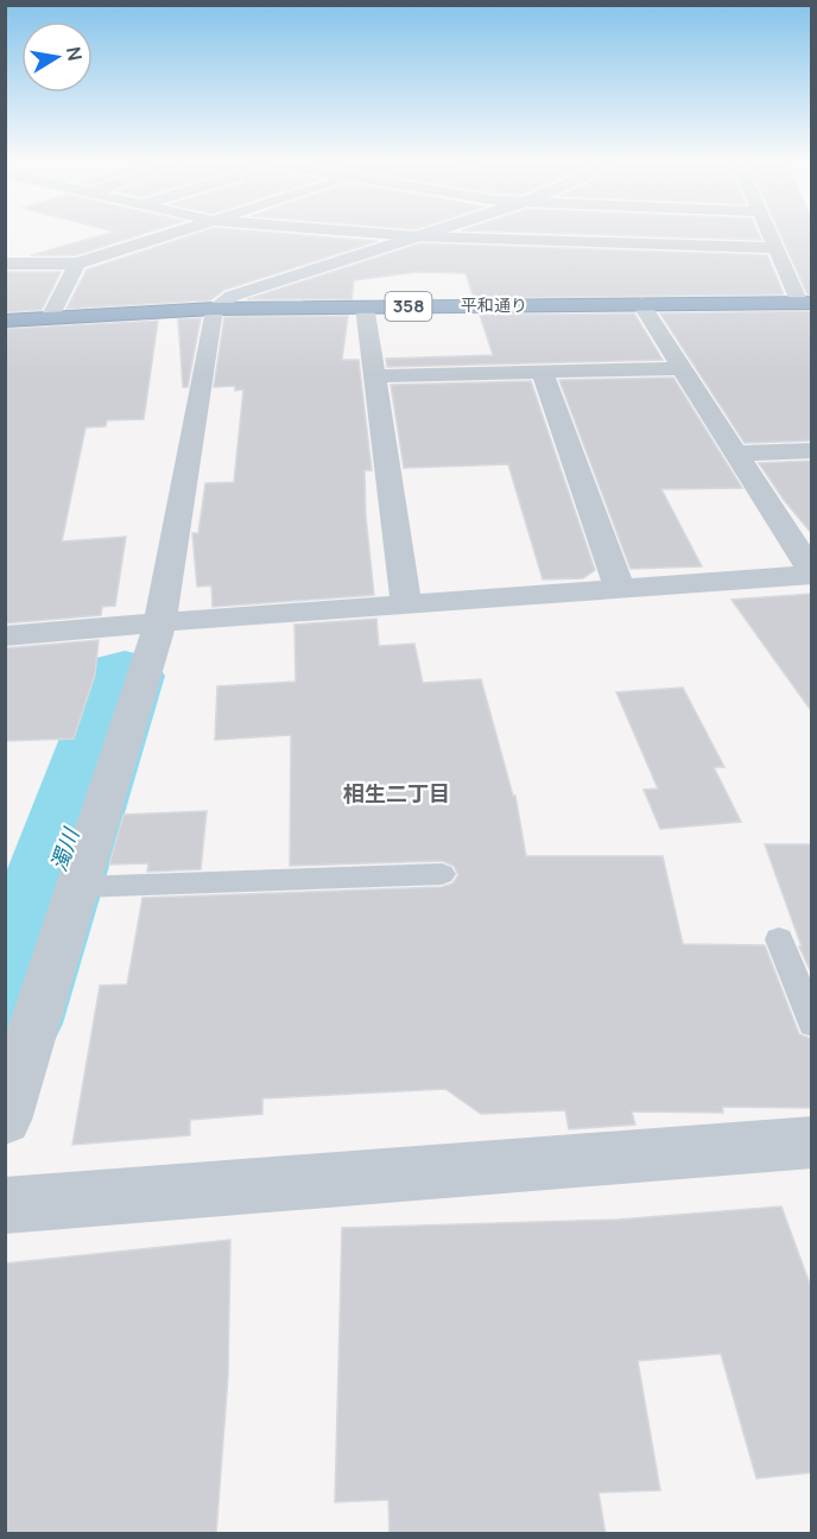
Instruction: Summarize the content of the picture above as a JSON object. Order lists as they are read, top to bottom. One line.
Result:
{"streets":{"highway":["平和通り","358"]},"districts":["相生二丁目"],"water":["濁川"],"north":"right"}
